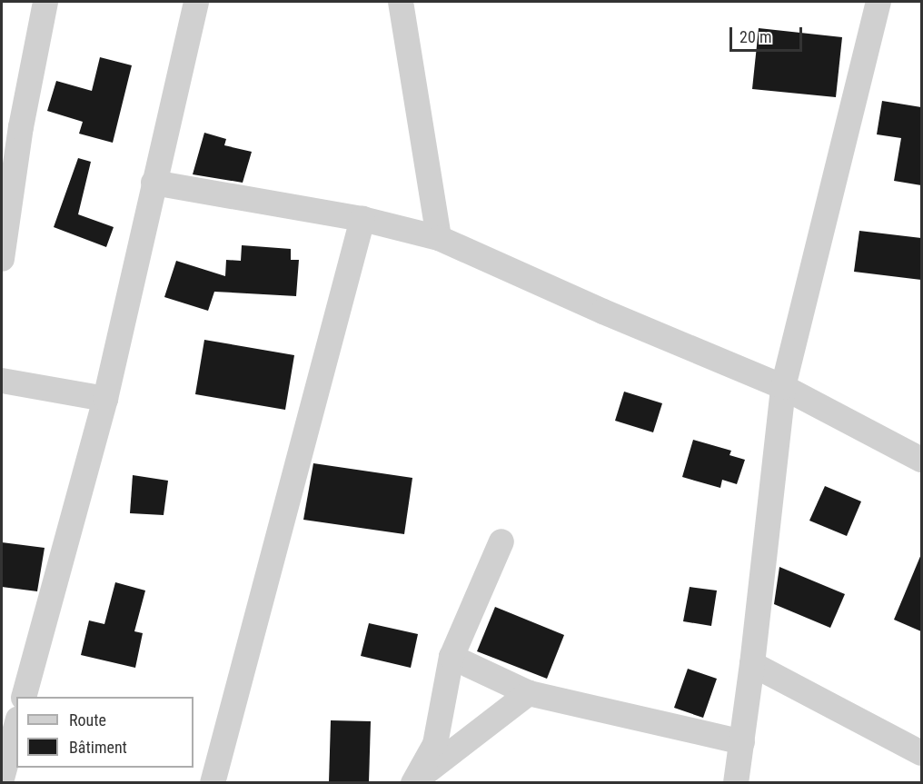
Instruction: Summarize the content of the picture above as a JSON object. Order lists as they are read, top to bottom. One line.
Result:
{"legend":["Route","Bâtiment"],"scale_bar":"20 m"}
